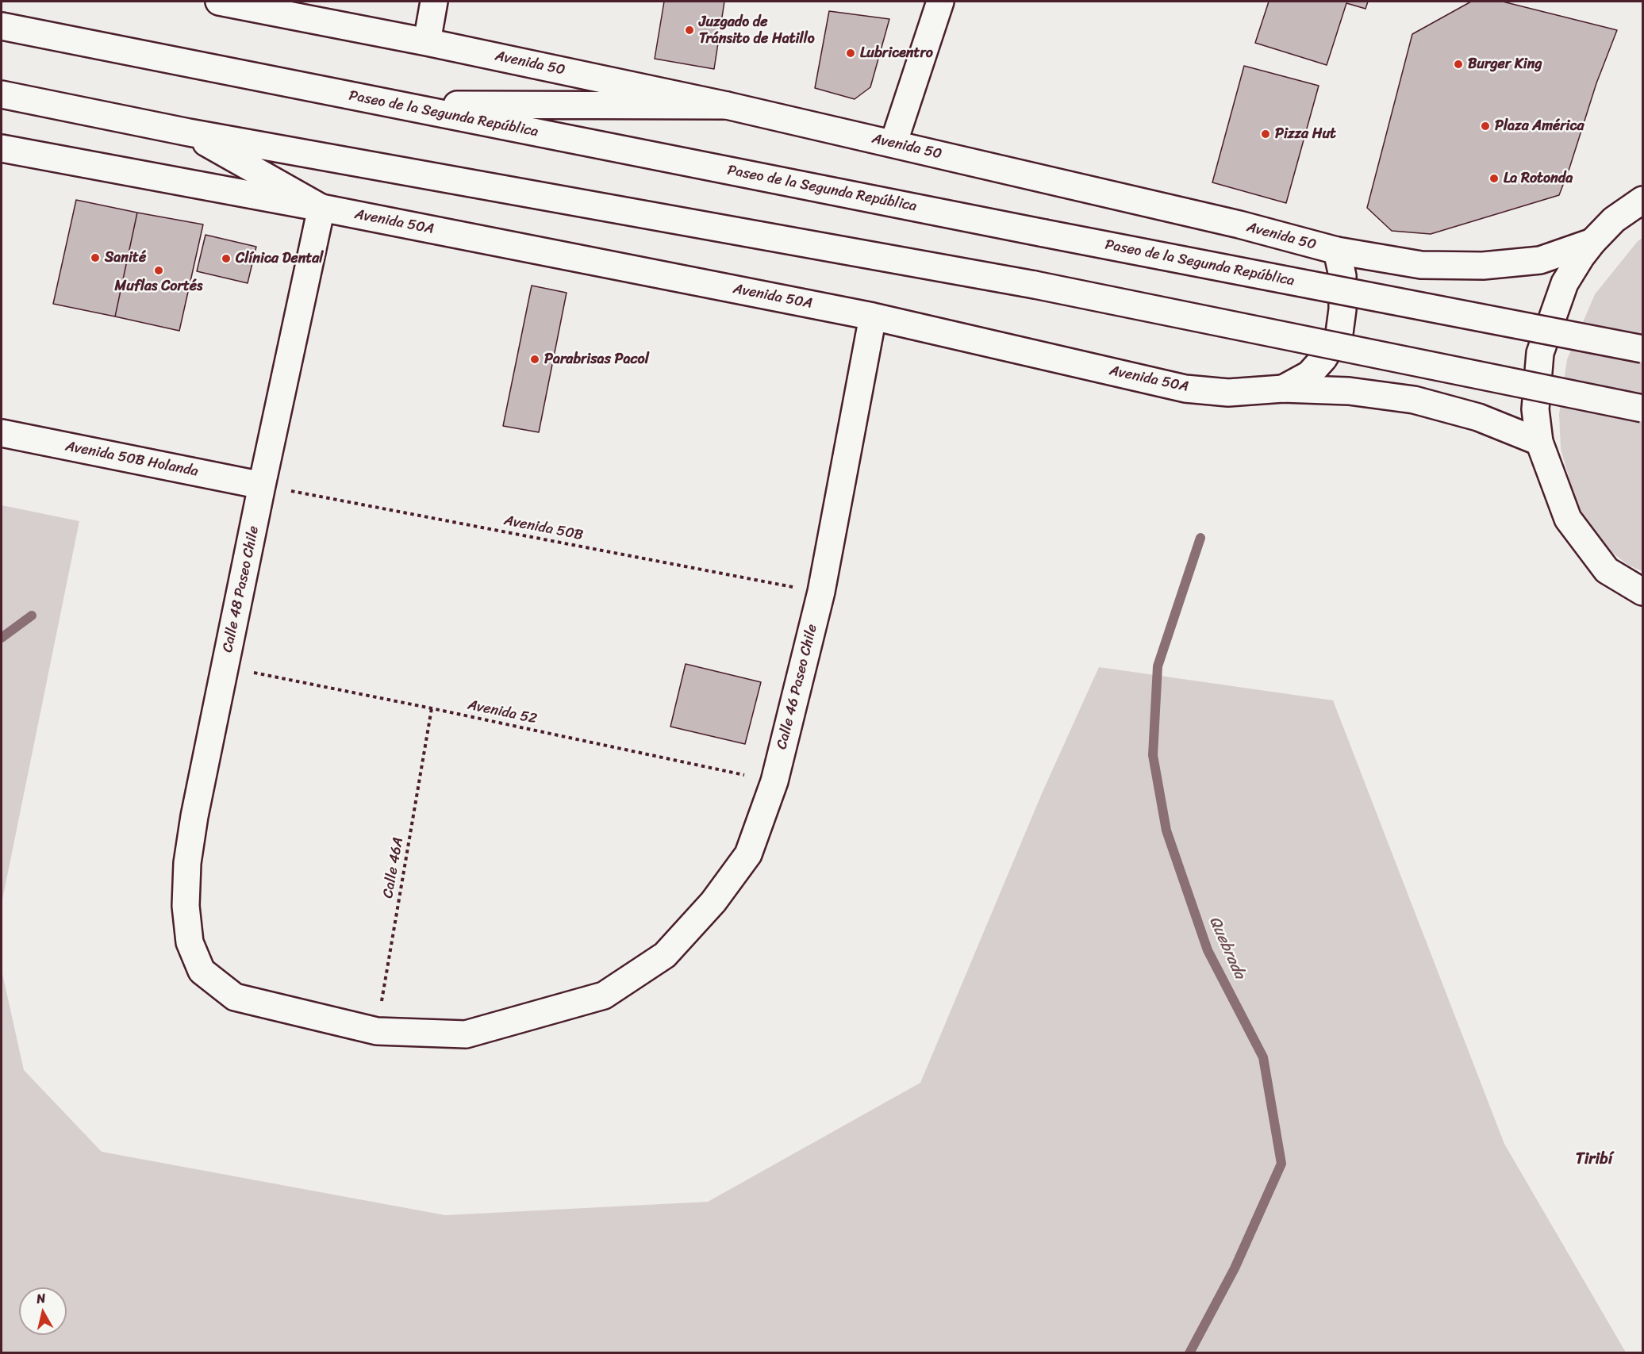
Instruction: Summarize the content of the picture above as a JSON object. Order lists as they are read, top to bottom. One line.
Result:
{"streets":{"main road":["Avenida 50","Paseo de la Segunda República","Avenida 50A","Avenida 50B Holanda","Calle 48 Paseo Chile","Calle 46 Paseo Chile"],"path":["Avenida 50B","Avenida 52","Calle 46A"]},"crossings":[["Avenida 50A","Calle 48 Paseo Chile"],["Avenida 50A","Calle 46 Paseo Chile"],["Avenida 50B Holanda","Avenida 50B"],["Avenida 50B Holanda","Calle 48 Paseo Chile"],["Avenida 50B","Calle 48 Paseo Chile"],["Avenida 50B","Calle 46 Paseo Chile"],["Calle 48 Paseo Chile","Calle 46 Paseo Chile"],["Calle 48 Paseo Chile","Avenida 52"],["Calle 46 Paseo Chile","Avenida 52"],["Calle 46 Paseo Chile","Calle 46A"],["Avenida 52","Calle 46A"]],"districts":["Tiribí"],"water":["Quebrada"],"places":["Juzgado de Tránsito de Hatillo","Lubricentro","Burger King","Plaza América","Pizza Hut","La Rotonda","Sanité","Clínica Dental","Muflas Cortés","Parabrisas Pacol"],"north":"top"}
